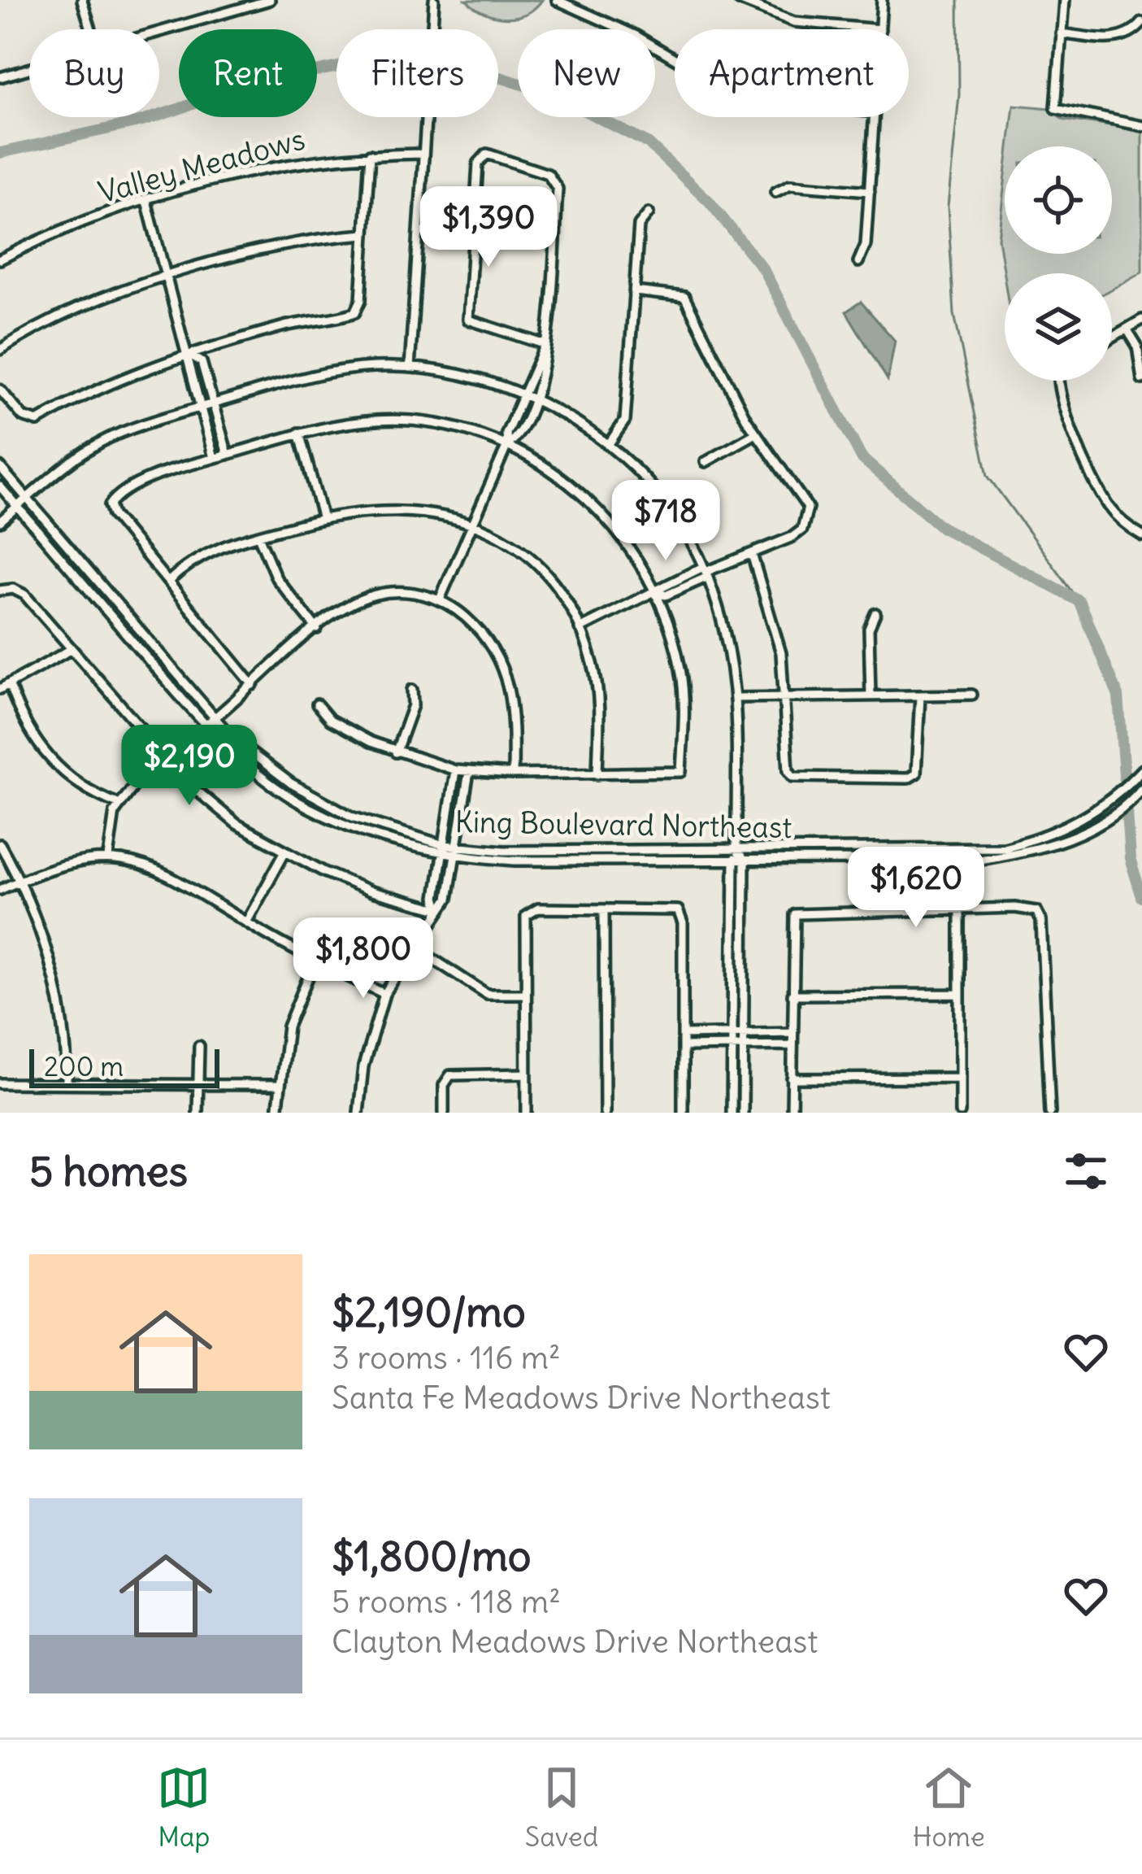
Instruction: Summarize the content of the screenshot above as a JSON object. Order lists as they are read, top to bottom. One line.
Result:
{"streets":{"street":["Valley Meadows","King Boulevard Northeast"]},"scale_bar":"200 m","page":{"chip":["Buy","Rent","Filters","New","Apartment"],"price":["$1,390","$718","$2,190","$1,620","$1,800"],"scale":"200 m","heading":"5 homes","list":[{"name":"$2,190/mo","note":"3 rooms · 116 m² · Santa Fe Meadows Drive Northeast"},{"name":"$1,800/mo","note":"5 rooms · 118 m² · Clayton Meadows Drive Northeast"}],"tabs":["Map","Saved","Home"]}}
